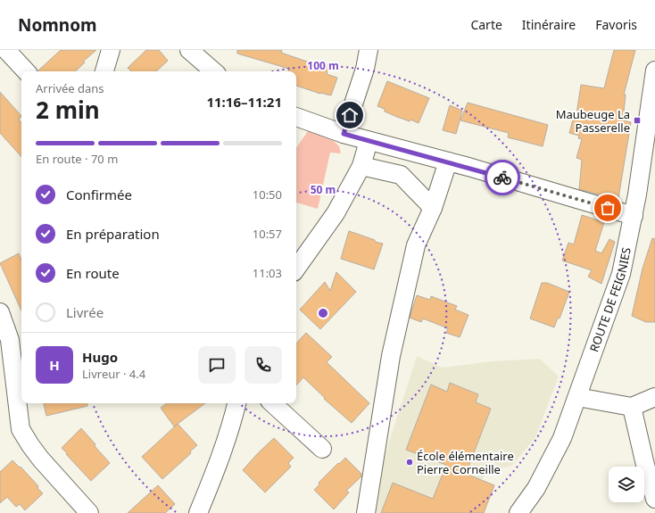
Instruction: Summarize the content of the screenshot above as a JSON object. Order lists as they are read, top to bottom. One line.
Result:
{"streets":{"street":["ROUTE DE FEIGNIES"]},"places":{"transit":["Maubeuge La Passerelle"],"other":["École élémentaire Pierre Corneille"]},"page":{"header":"Nomnom","nav":["Carte","Itinéraire","Favoris"],"heading":["2 min","Arrivée dans","11:16–11:21"],"panel":["Hugo","Livreur · 4.4"],"bar":"En route · 70 m","list":[["Confirmée","10:50"],["En préparation","10:57"],["En route","11:03"],"Livrée"],"round":"H"},"rings":["100 m","50 m"]}
